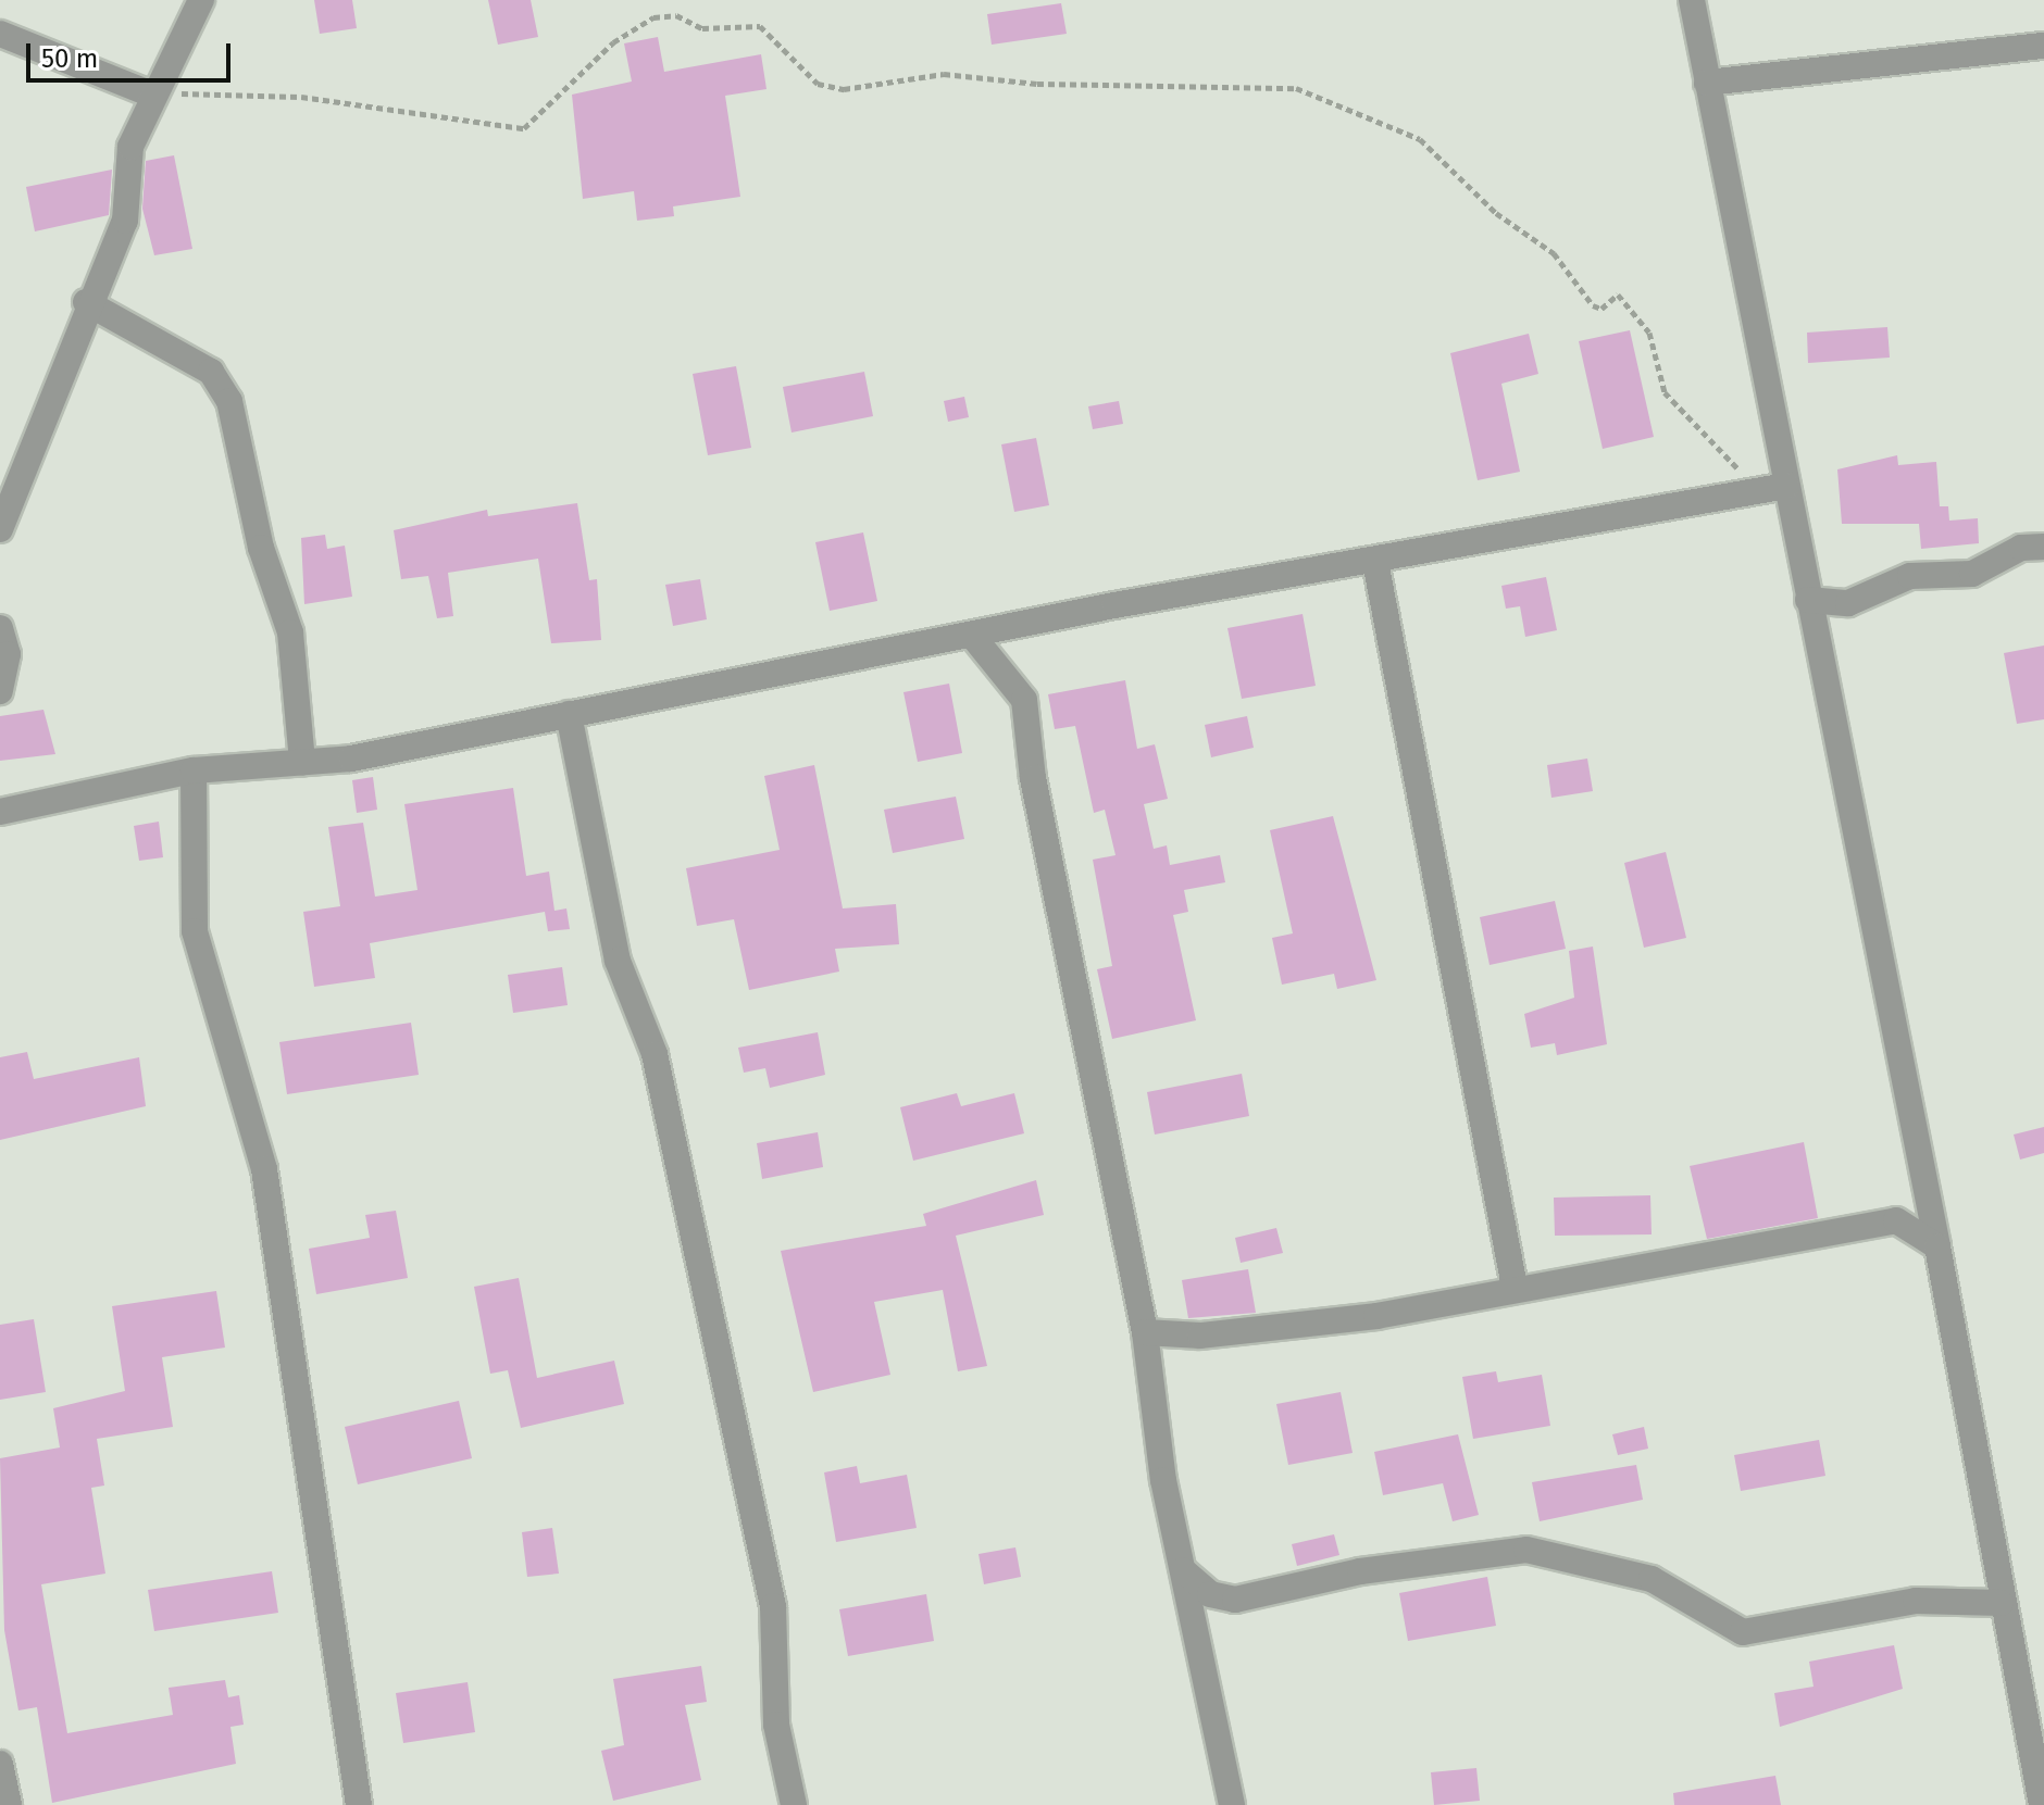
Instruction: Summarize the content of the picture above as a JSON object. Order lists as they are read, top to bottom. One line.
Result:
{"scale_bar":"50 m"}
